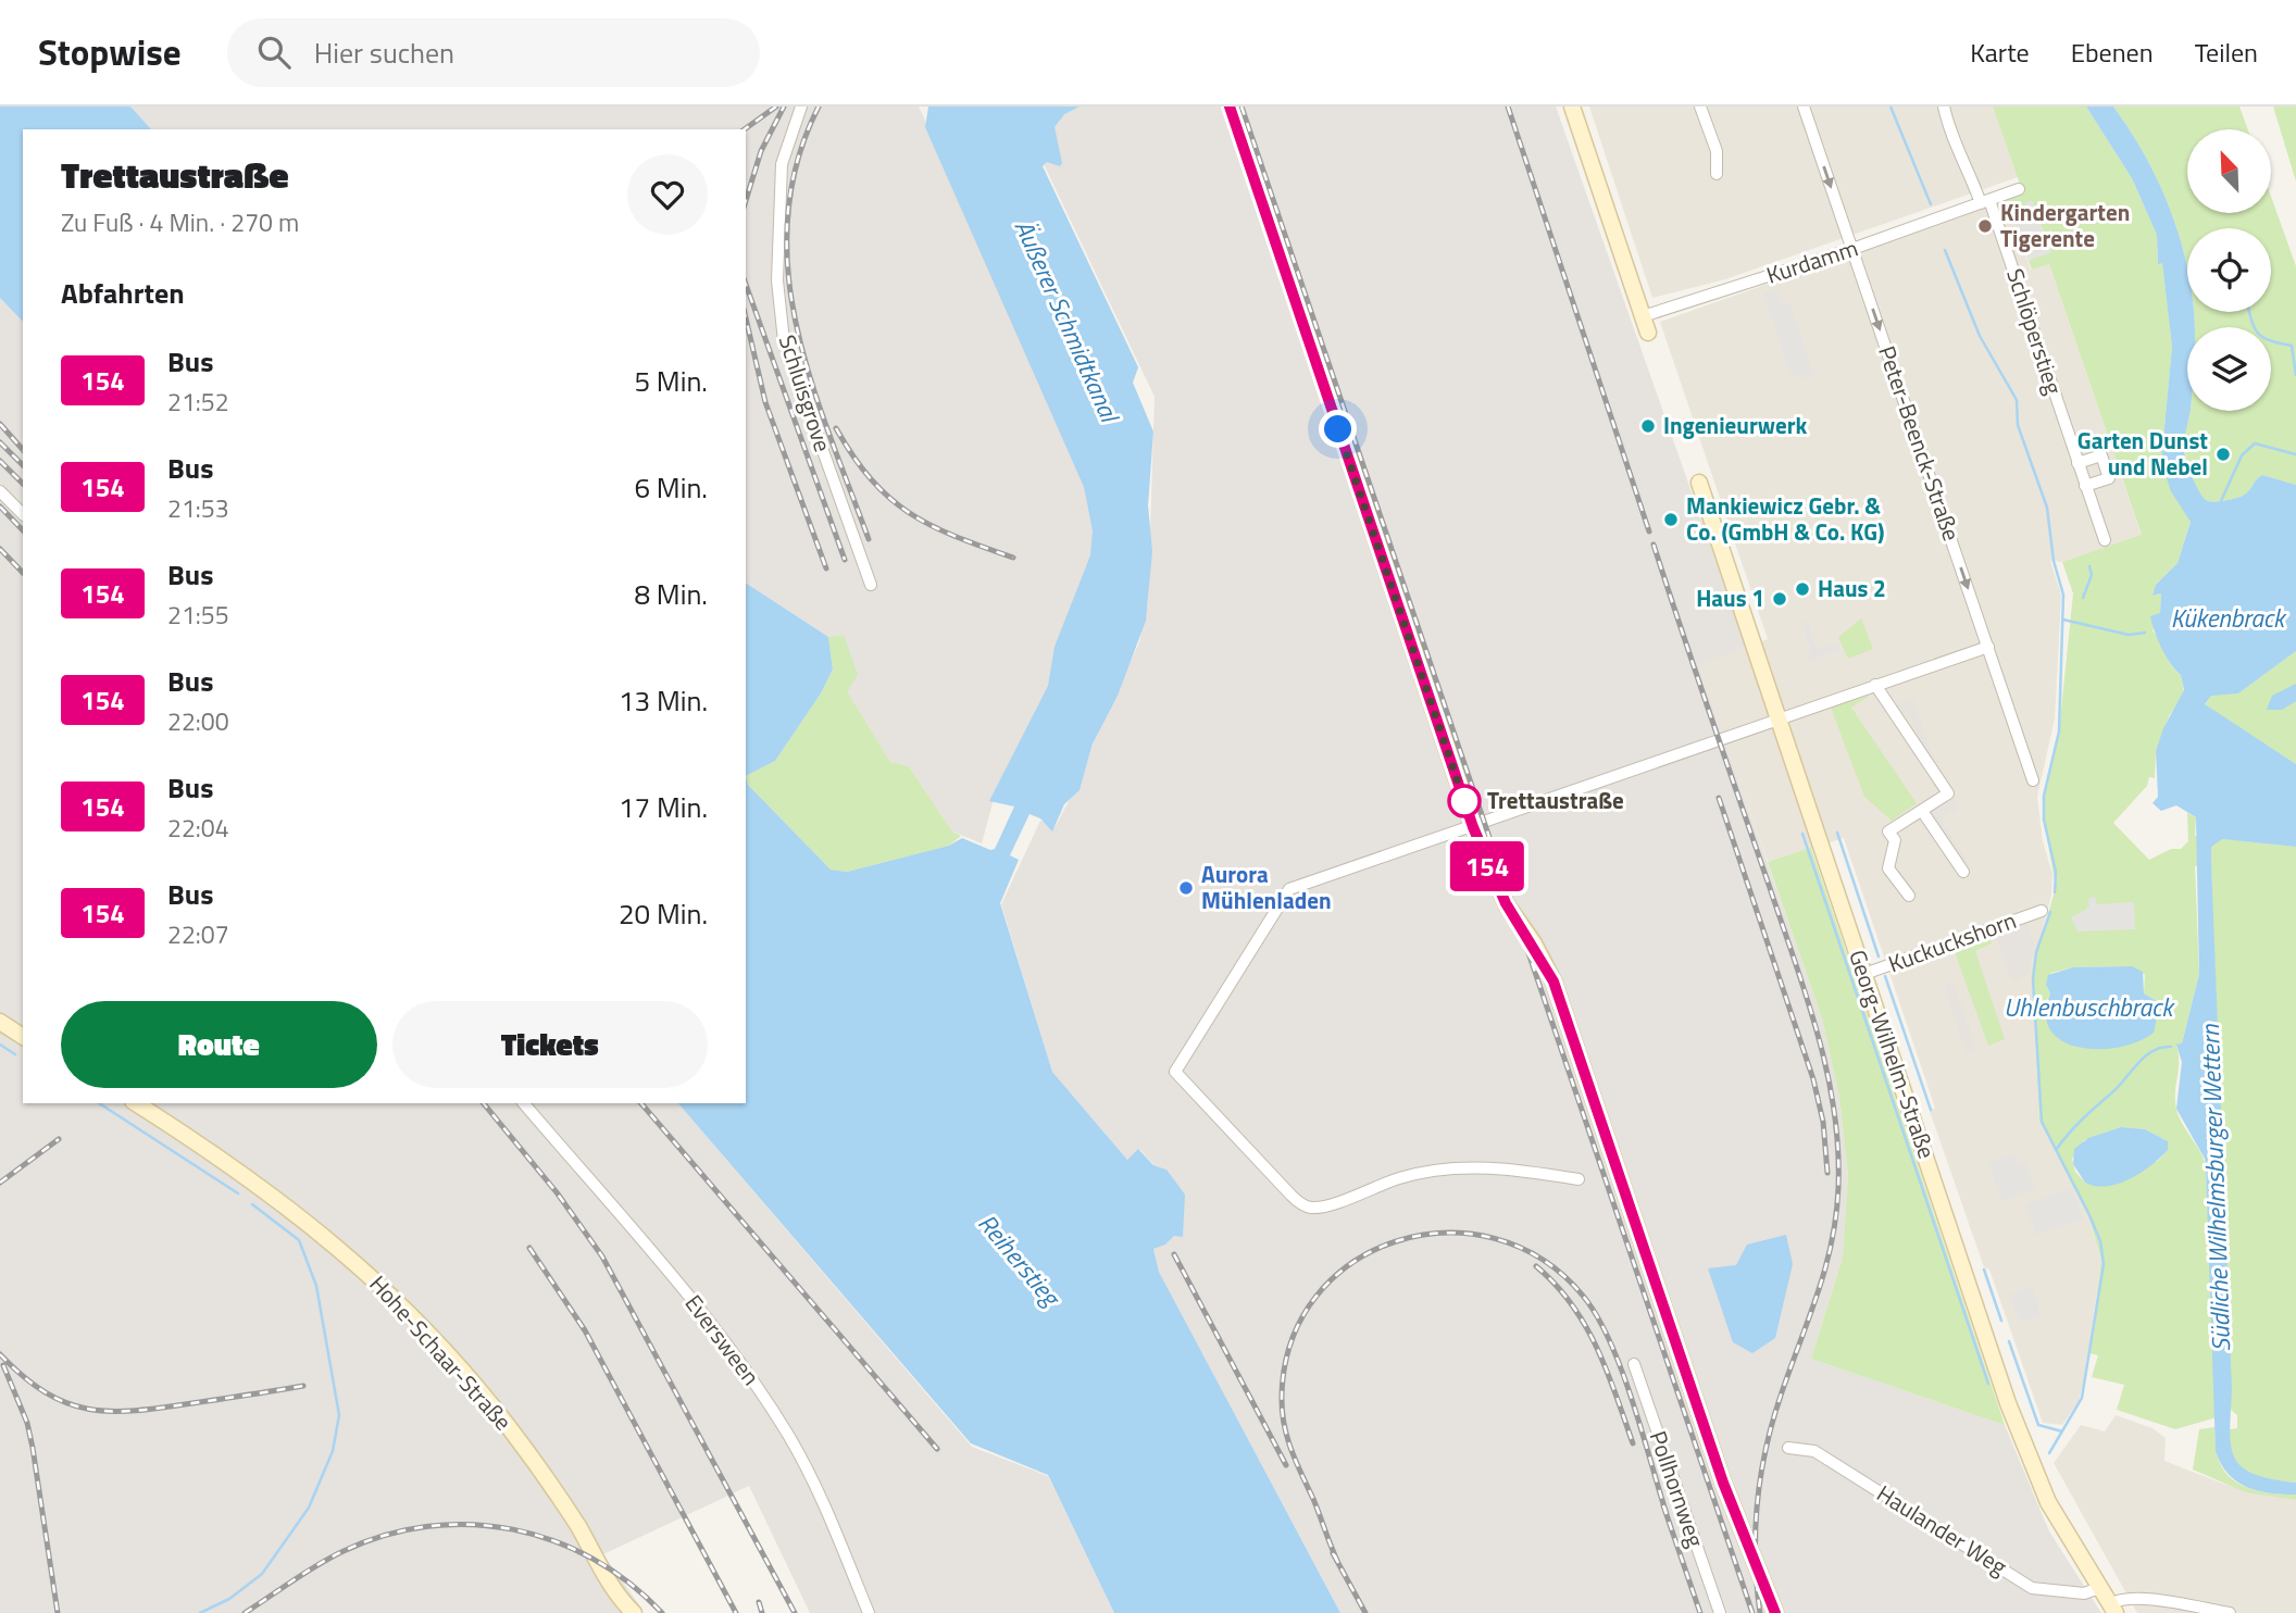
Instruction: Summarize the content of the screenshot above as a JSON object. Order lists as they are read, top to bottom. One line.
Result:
{"streets":{"main road":["Georg-Wilhelm-Straße","Hohe-Schaar-Straße"],"street":["Kurdamm","Schlöperstieg","Schluisgrove","Peter-Beenck-Straße","Kuckuckshorn","Eversween","Pollhornweg","Haulander Weg"]},"crossings":[["Kurdamm","Schlöperstieg"],["Kurdamm","Peter-Beenck-Straße"],["Kuckuckshorn","Georg-Wilhelm-Straße"],["Georg-Wilhelm-Straße","Haulander Weg"]],"one_way":["Peter-Beenck-Straße"],"water":["Äußerer Schmidtkanal","Kükenbrack","Uhlenbuschbrack","Südliche Wilhelmsburger Wettern","Reiherstieg"],"places":["Kindergarten Tigerente","Ingenieurwerk","Garten Dunst und Nebel","Mankiewicz Gebr. & Co. (GmbH & Co. KG)","Haus 2","Haus 1","Trettaustraße","Aurora Mühlenladen"],"lines":["bus line 154"],"north":"top left","page":{"header":"Stopwise","search":"Hier suchen","nav":["Karte","Ebenen","Teilen"],"on_map":"154","heading":[["Trettaustraße","Zu Fuß · 4 Min. · 270 m"],"Abfahrten"],"list":[{"mark":"154","name":"Bus","note":"21:52","value":"5 Min."},{"mark":"154","name":"Bus","note":"21:53","value":"6 Min."},{"mark":"154","name":"Bus","note":"21:55","value":"8 Min."},{"mark":"154","name":"Bus","note":"22:00","value":"13 Min."},{"mark":"154","name":"Bus","note":"22:04","value":"17 Min."},{"mark":"154","name":"Bus","note":"22:07","value":"20 Min."}],"buttons":["Route","Tickets"]}}
